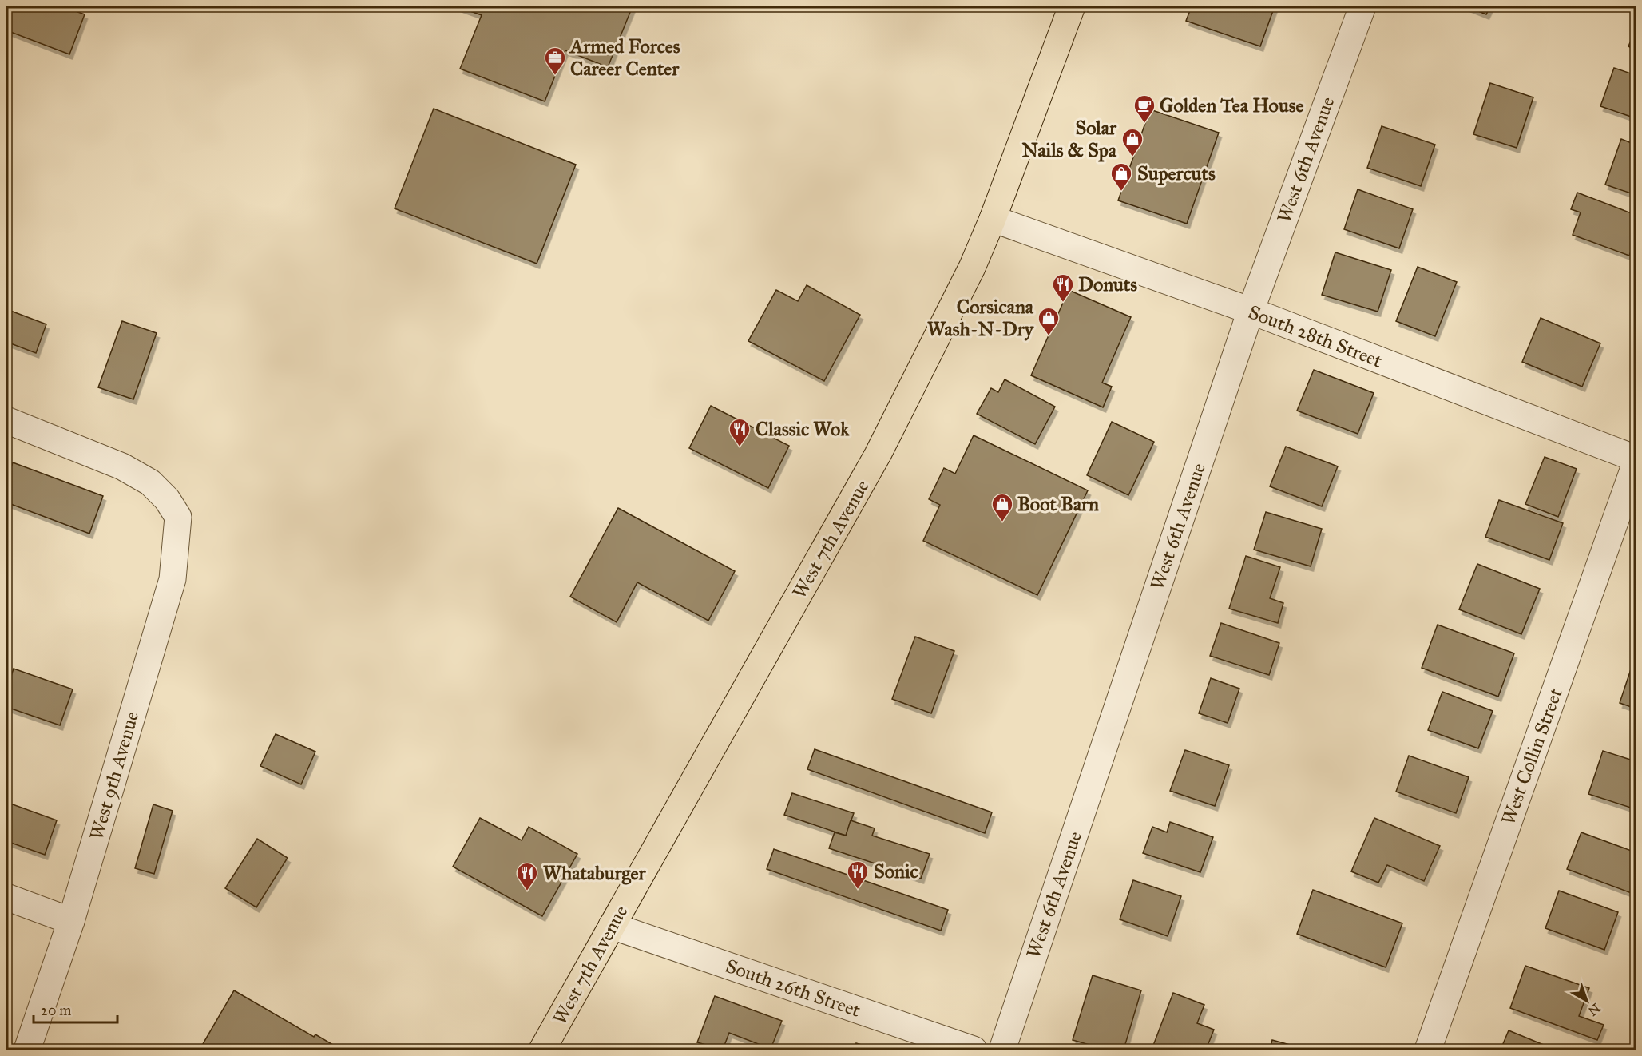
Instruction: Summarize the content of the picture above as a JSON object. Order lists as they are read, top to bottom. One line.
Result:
{"streets":{"main road":["West 7th Avenue"],"street":["West 6th Avenue","South 28th Street","West Collin Street","West 9th Avenue","South 26th Street"]},"crossings":[["West 6th Avenue","South 28th Street"],["South 28th Street","West 7th Avenue"],["West 7th Avenue","South 26th Street"]],"places":{"office":["Armed Forces Career Center"],"cafe":["Golden Tea House"],"shop":["Solar Nails & Spa","Supercuts","Corsicana Wash-N-Dry","Boot Barn"],"restaurant":["Donuts","Classic Wok","Sonic","Whataburger"]},"scale_bar":"20 m","north":"bottom right"}
